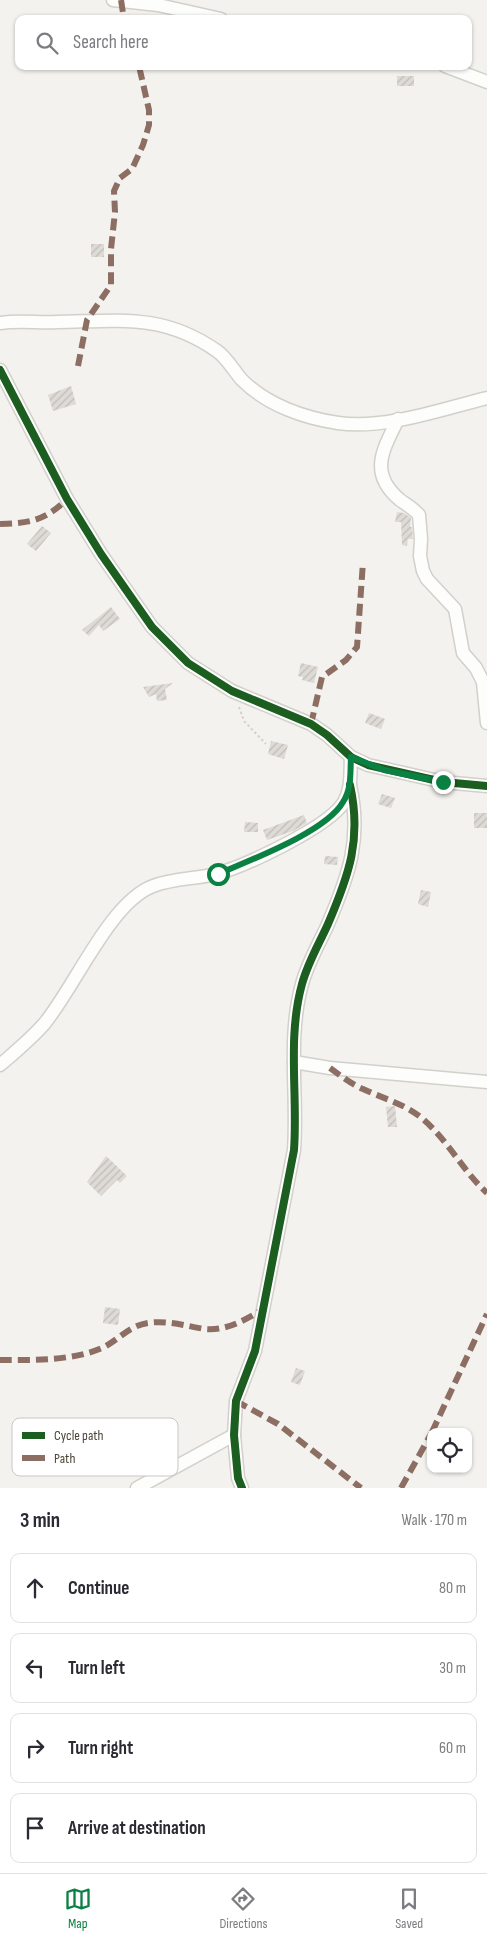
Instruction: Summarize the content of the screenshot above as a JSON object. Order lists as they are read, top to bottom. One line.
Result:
{"legend":["Cycle path","Path"],"page":{"search":"Search here","heading":["3 min","Walk · 170 m"],"list":[["Continue","80 m"],["Turn left","30 m"],["Turn right","60 m"],"Arrive at destination"],"nav":["Map","Directions","Saved"]}}
